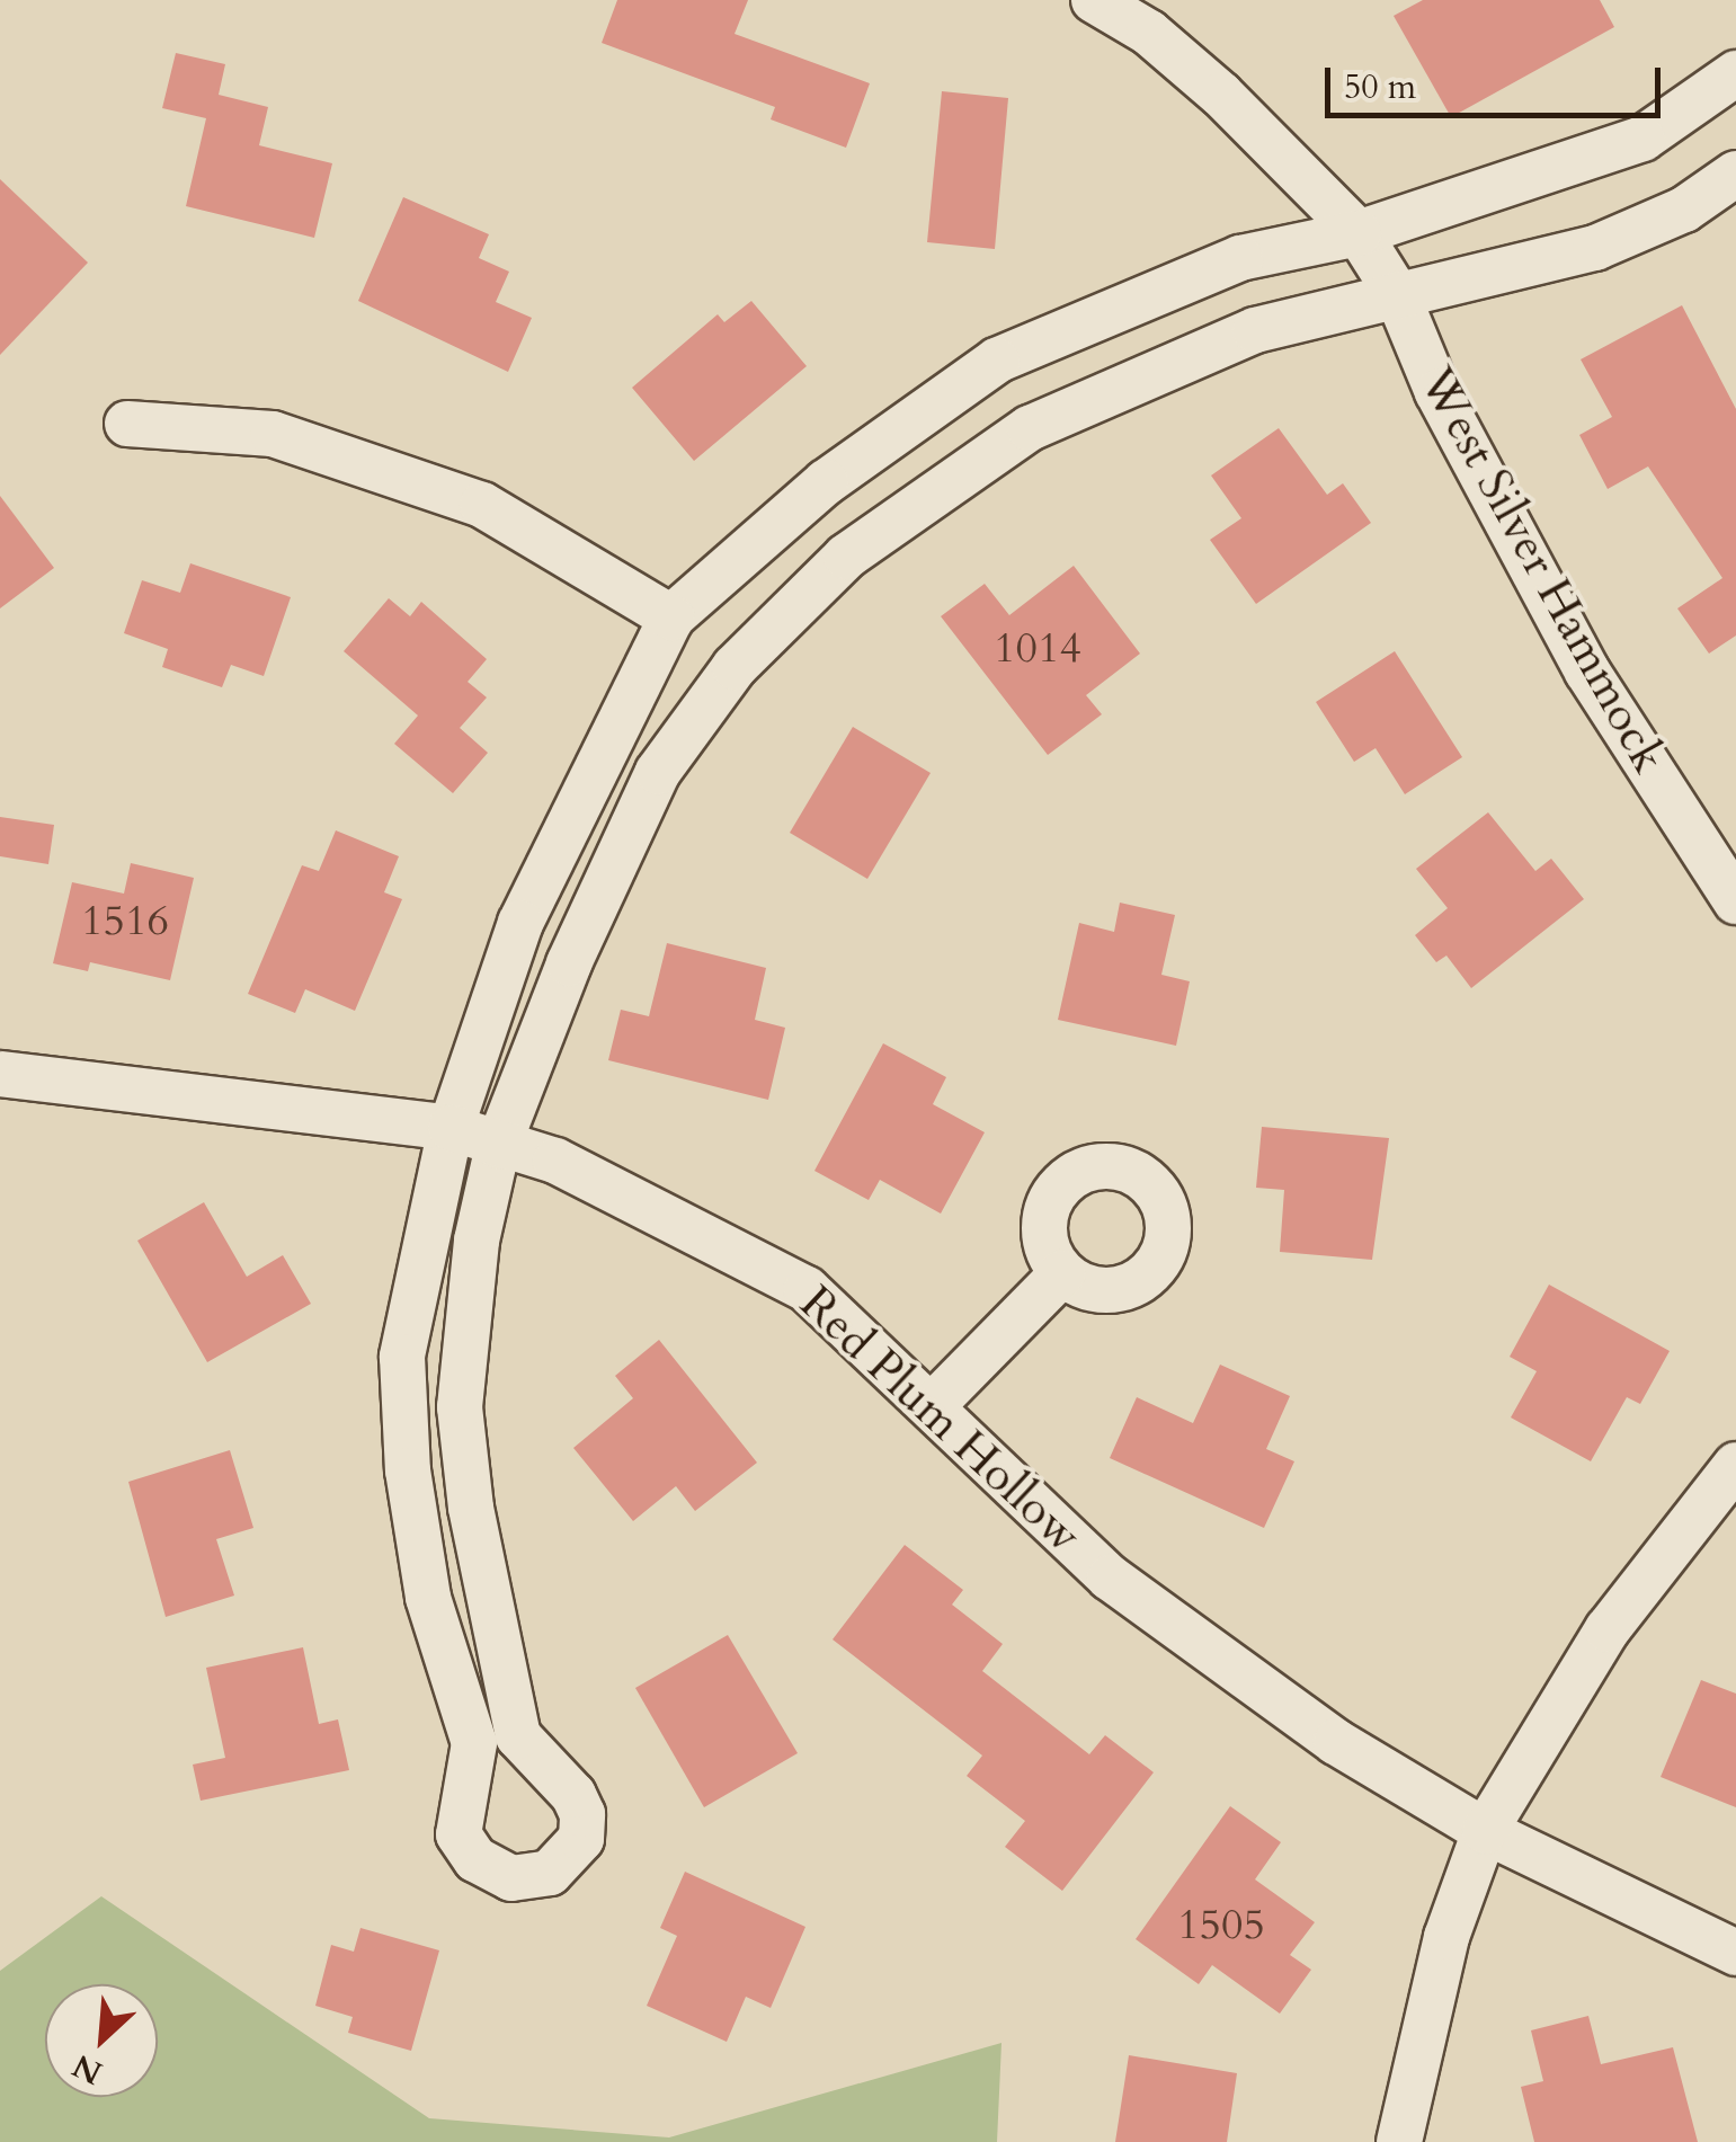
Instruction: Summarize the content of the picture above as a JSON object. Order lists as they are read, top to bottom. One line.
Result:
{"streets":{"street":["West Silver Hammock","Red Plum Hollow"]},"house_numbers":["1014","1516","1505"],"scale_bar":"50 m","north":"bottom left"}
